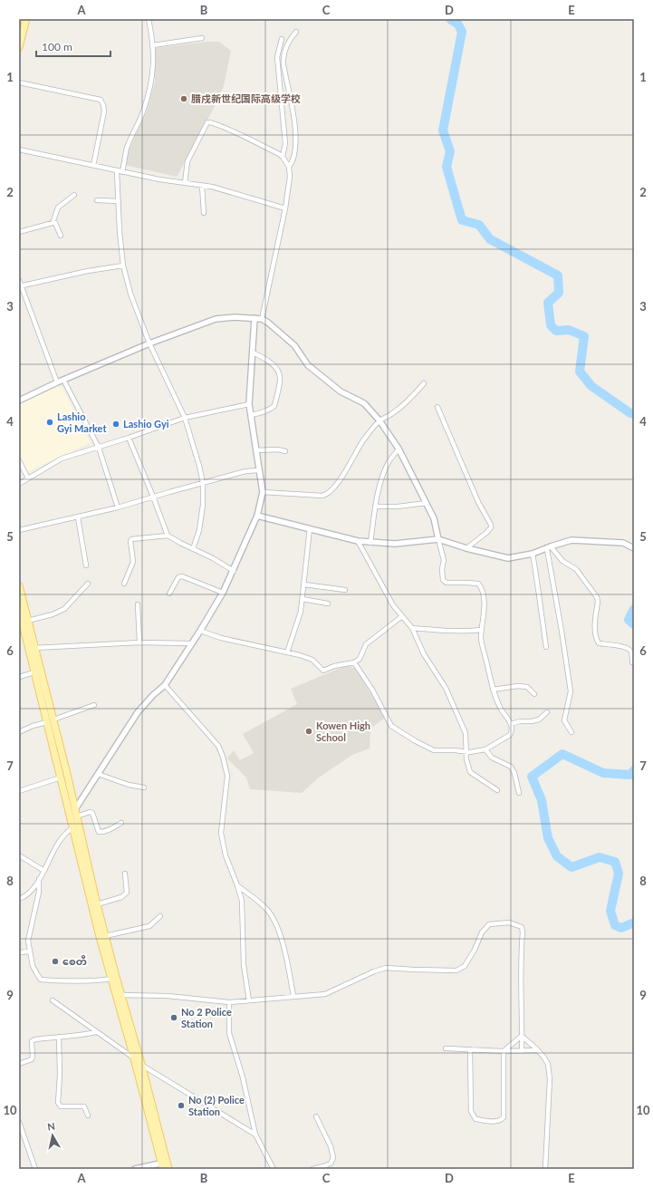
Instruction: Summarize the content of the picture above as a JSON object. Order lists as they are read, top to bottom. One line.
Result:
{"places":["腊戍新世纪国际高级学校","Lashio Gyi Market","Lashio Gyi","Kowen High School","စေတီ","No 2 Police Station","No (2) Police Station"],"scale_bar":"100 m","north":"top","grid":{"columns":["A","B","C","D","E"],"rows":["1","2","3","4","5","6","7","8","9","10"]}}
